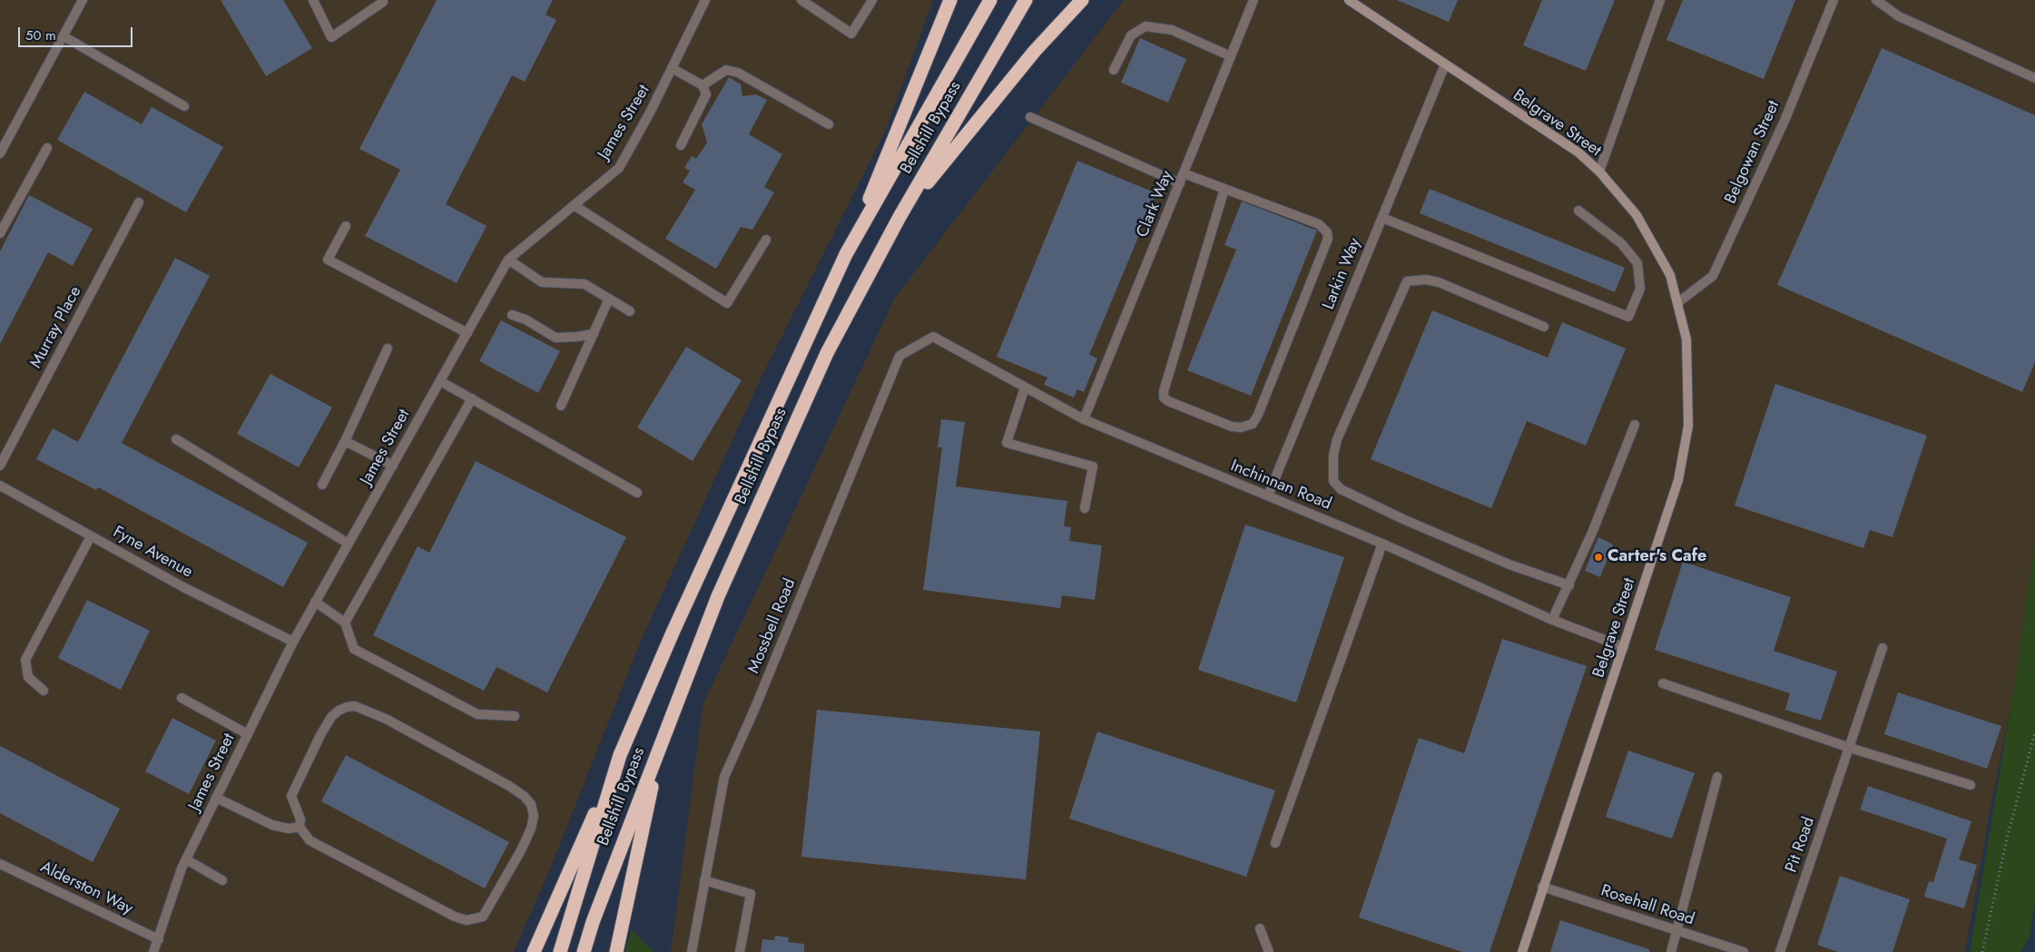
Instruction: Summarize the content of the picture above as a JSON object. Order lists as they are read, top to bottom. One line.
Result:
{"streets":{"highway":["Bellshill Bypass"],"street":["James Street","Belgrave Street","Belgowan Street","Clark Way","Larkin Way","Murray Place","Inchinnan Road","Fyne Avenue","Mossbell Road","Pit Road","Alderston Way","Rosehall Road"]},"crossings":[["James Street","Fyne Avenue"],["James Street","Alderston Way"],["Belgrave Street","Belgowan Street"],["Belgrave Street","Larkin Way"],["Belgrave Street","Inchinnan Road"],["Belgrave Street","Rosehall Road"],["Clark Way","Inchinnan Road"],["Larkin Way","Inchinnan Road"],["Inchinnan Road","Mossbell Road"]],"places":["Carter's Cafe"],"scale_bar":"50 m"}
